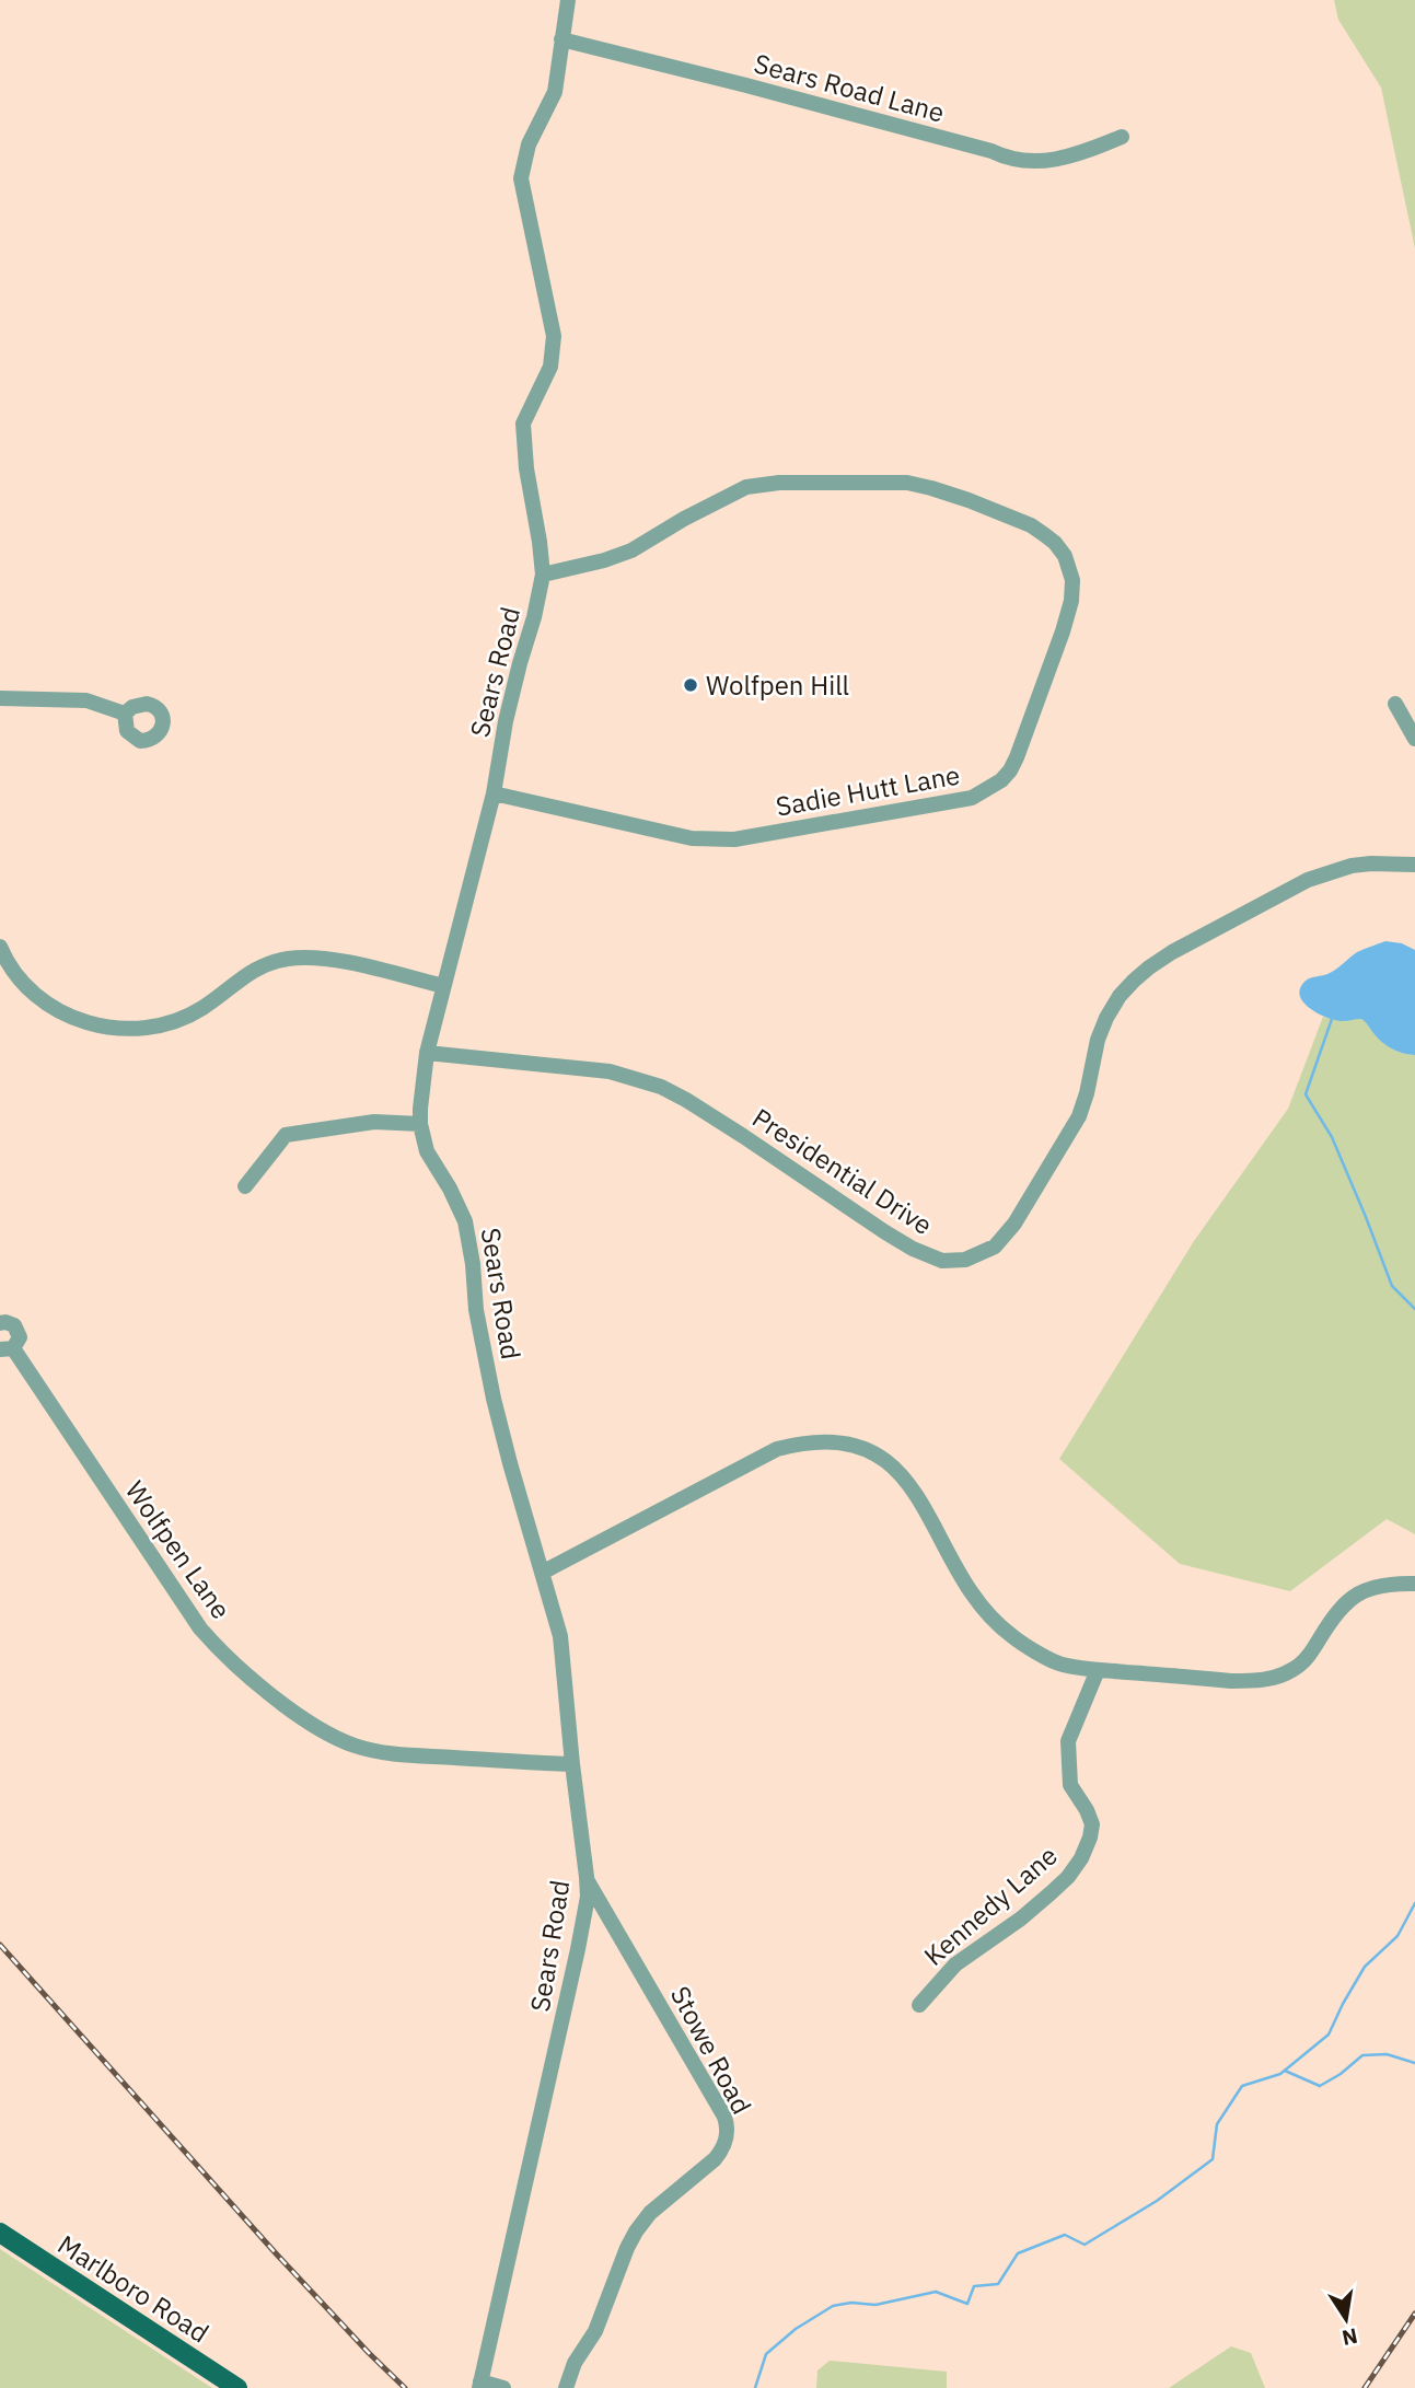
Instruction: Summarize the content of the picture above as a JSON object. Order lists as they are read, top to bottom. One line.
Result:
{"streets":{"main road":["Marlboro Road"],"street":["Sears Road Lane","Sears Road","Sadie Hutt Lane","Presidential Drive","Wolfpen Lane","Kennedy Lane","Stowe Road"]},"crossings":[["Sears Road Lane","Sears Road"],["Sears Road","Sadie Hutt Lane"],["Sears Road","Presidential Drive"],["Sears Road","Wolfpen Lane"],["Sears Road","Stowe Road"]],"places":["Wolfpen Hill"],"north":"bottom"}
